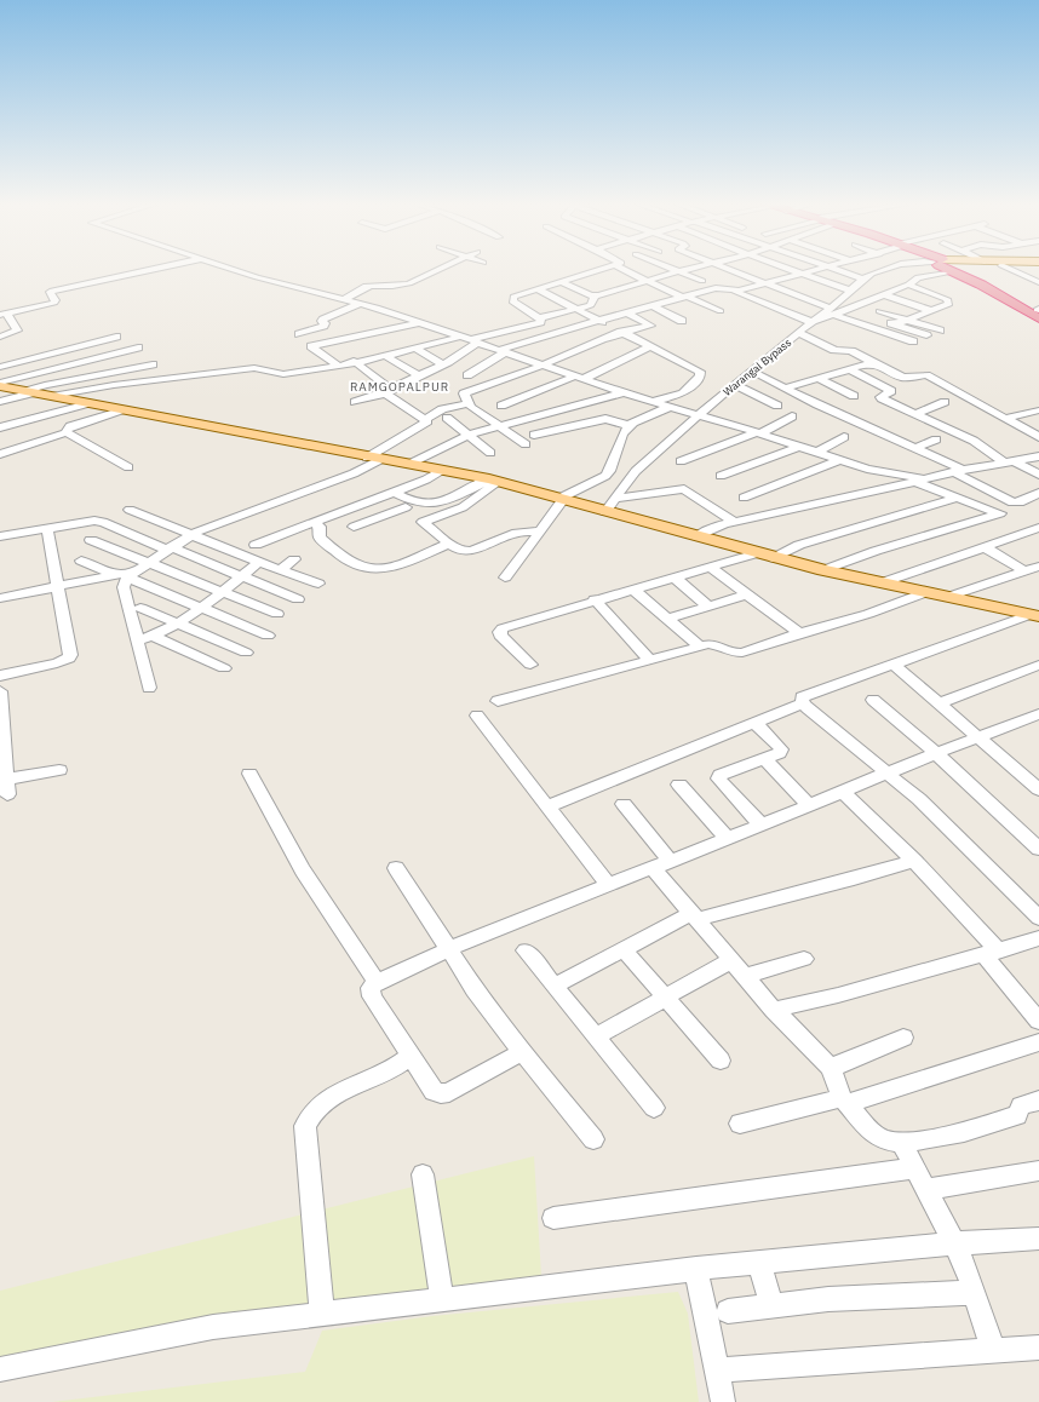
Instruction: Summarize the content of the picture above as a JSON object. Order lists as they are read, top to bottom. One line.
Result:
{"streets":{"street":["Warangal Bypass"]},"districts":["RAMGOPALPUR"]}
